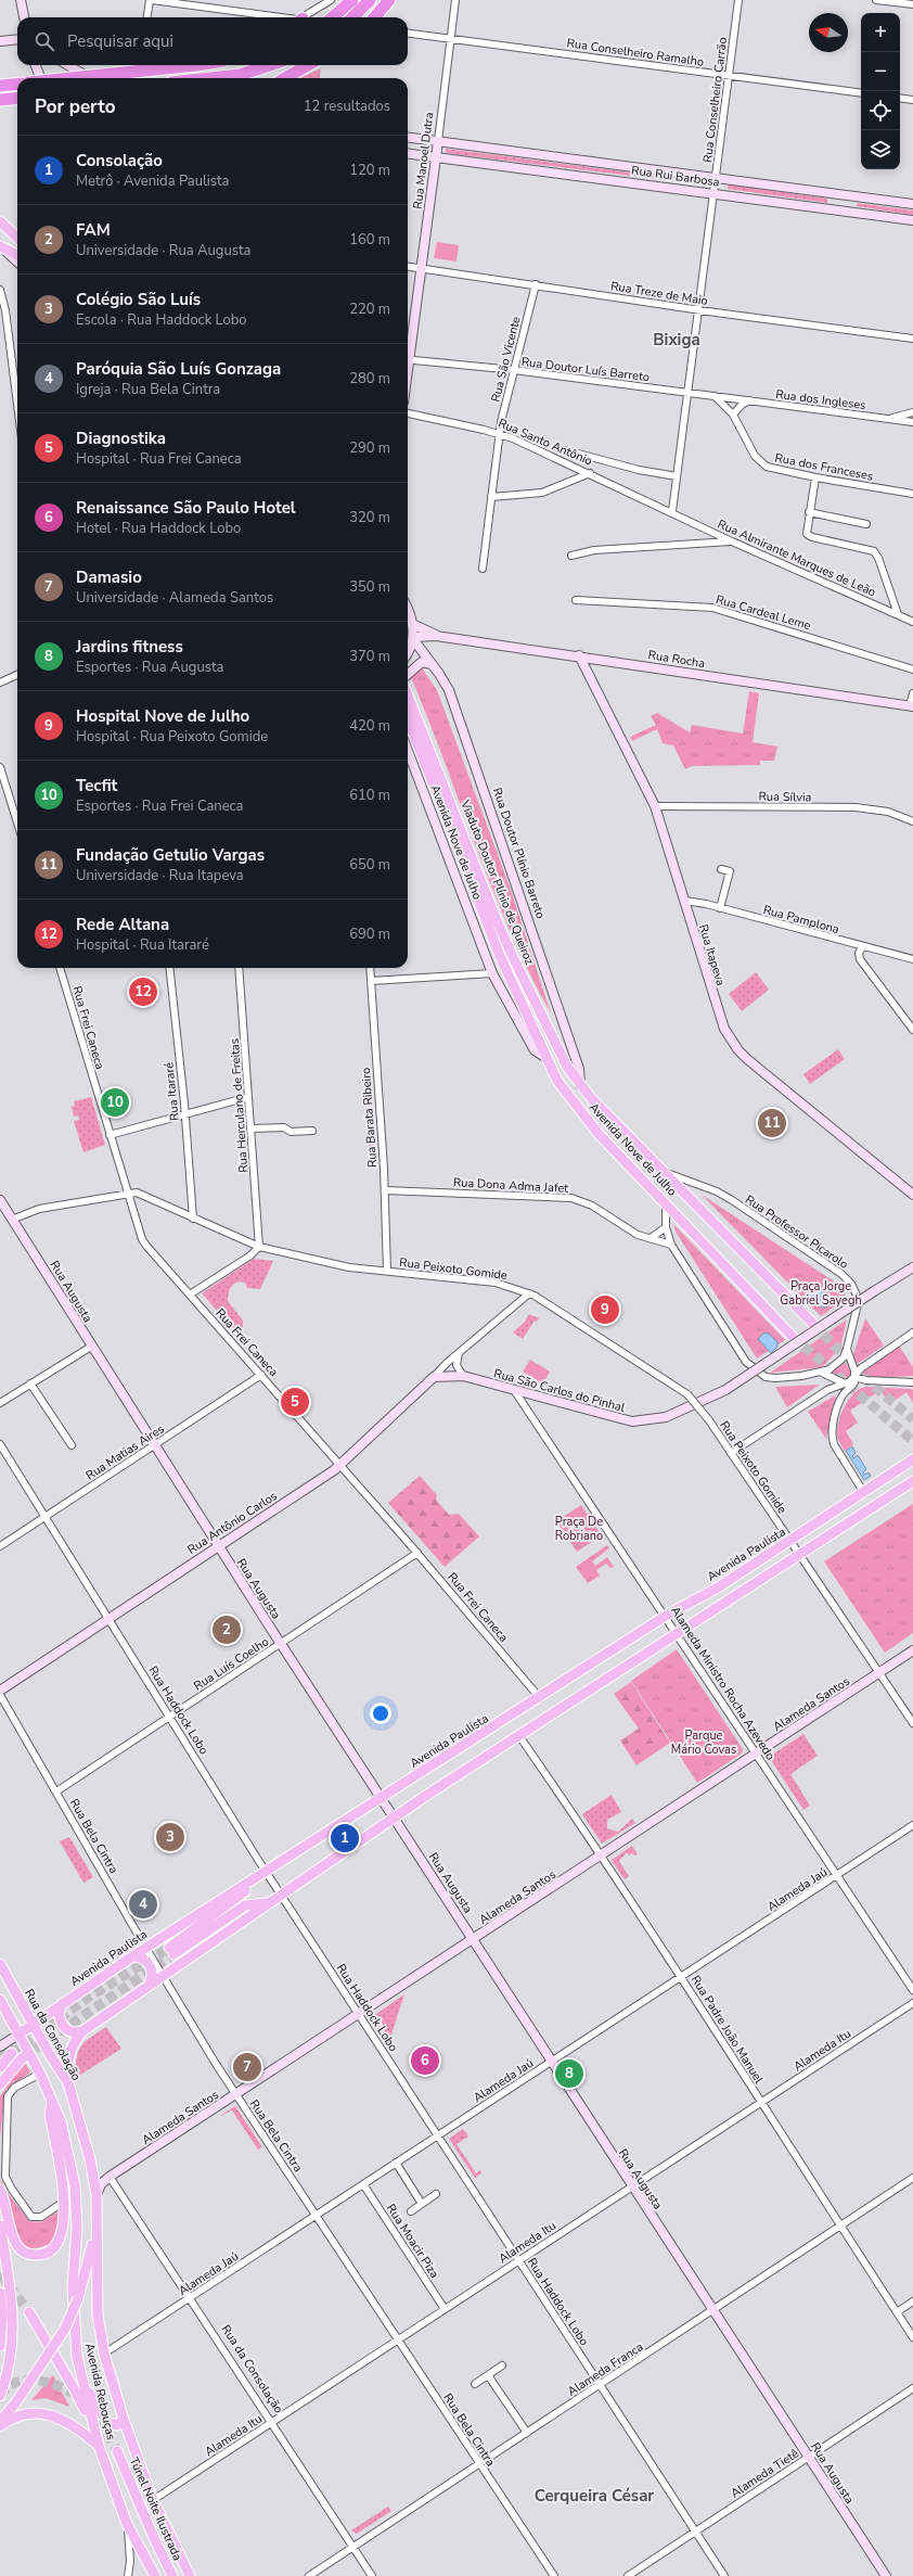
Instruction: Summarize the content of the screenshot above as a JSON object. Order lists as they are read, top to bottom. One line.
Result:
{"streets":{"main road":["Rua Manoel Dutra","Rua Rui Barbosa","Rua Rocha","Avenida Nove de Julho","Rua Doutor Plínio Barreto","Viaduto Doutor Plínio de Queiroz","Rua Itapeva","Rua Augusta","Rua São Carlos do Pinhal","Rua Antônio Carlos","Avenida Paulista","Alameda Santos","Rua da Consolação","Avenida Rebouças","Túnel Noite Ilustrada"],"street":["Rua Conselheiro Ramalho","Rua Conselheiro Carrão","Rua Treze de Maio","Rua São Vicente","Rua Doutor Luís Barreto","Rua dos Ingleses","Rua Santo Antônio","Rua dos Franceses","Rua Almirante Marques de Leão","Rua Cardeal Leme","Rua Sílvia","Rua Pamplona","Rua Frei Caneca","Rua Itararé","Rua Herculano de Freitas","Rua Barata Ribeiro","Rua Dona Adma Jafet","Rua Professor Picarolo","Rua Peixoto Gomide","Rua Matias Aires","Rua Luís Coelho","Alameda Ministro Rocha Azevedo","Rua Haddock Lobo","Rua Bela Cintra","Alameda Jaú","Rua Padre João Manuel","Alameda Itu","Rua Moacir Piza","Alameda Franca","Alameda Tietê"]},"crossings":[["Rua Conselheiro Ramalho","Rua Conselheiro Carrão"],["Rua Conselheiro Ramalho","Rua Manoel Dutra"],["Rua Conselheiro Carrão","Rua Rui Barbosa"],["Rua Conselheiro Carrão","Rua Treze de Maio"],["Rua Conselheiro Carrão","Rua Doutor Luís Barreto"],["Rua Conselheiro Carrão","Rua dos Ingleses"],["Rua Conselheiro Carrão","Rua Santo Antônio"],["Rua Conselheiro Carrão","Rua Almirante Marques de Leão"],["Rua Manoel Dutra","Rua Rui Barbosa"],["Rua Manoel Dutra","Rua Treze de Maio"],["Rua Treze de Maio","Rua São Vicente"],["Rua São Vicente","Rua Doutor Luís Barreto"],["Rua São Vicente","Rua Santo Antônio"],["Rua Doutor Luís Barreto","Rua dos Ingleses"],["Rua dos Ingleses","Rua dos Franceses"],["Rua Santo Antônio","Rua Almirante Marques de Leão"],["Rua Rocha","Rua Doutor Plínio Barreto"],["Rua Rocha","Rua Itapeva"],["Rua Sílvia","Rua Itapeva"],["Avenida Nove de Julho","Rua Doutor Plínio Barreto"],["Avenida Nove de Julho","Viaduto Doutor Plínio de Queiroz"],["Avenida Nove de Julho","Rua Professor Picarolo"],["Rua Doutor Plínio Barreto","Viaduto Doutor Plínio de Queiroz"],["Rua Pamplona","Rua Itapeva"],["Rua Frei Caneca","Rua Peixoto Gomide"],["Rua Frei Caneca","Rua Matias Aires"],["Rua Frei Caneca","Rua Antônio Carlos"],["Rua Frei Caneca","Avenida Paulista"],["Rua Frei Caneca","Rua Luís Coelho"],["Rua Itararé","Rua Peixoto Gomide"],["Rua Herculano de Freitas","Rua Peixoto Gomide"],["Rua Barata Ribeiro","Rua Dona Adma Jafet"],["Rua Barata Ribeiro","Rua Peixoto Gomide"],["Rua Peixoto Gomide","Rua Augusta"],["Rua Peixoto Gomide","Rua Antônio Carlos"],["Rua Peixoto Gomide","Avenida Paulista"],["Rua Peixoto Gomide","Alameda Santos"],["Rua Augusta","Rua Matias Aires"],["Rua Augusta","Rua Antônio Carlos"],["Rua Augusta","Avenida Paulista"],["Rua Augusta","Rua Luís Coelho"],["Rua Augusta","Alameda Santos"],["Rua Augusta","Alameda Jaú"],["Rua Augusta","Alameda Itu"],["Rua Augusta","Alameda Franca"],["Rua Augusta","Alameda Tietê"],["Rua São Carlos do Pinhal","Rua Antônio Carlos"],["Rua São Carlos do Pinhal","Alameda Ministro Rocha Azevedo"],["Rua Matias Aires","Rua Haddock Lobo"],["Rua Antônio Carlos","Rua Haddock Lobo"],["Avenida Paulista","Alameda Ministro Rocha Azevedo"],["Avenida Paulista","Rua Haddock Lobo"],["Avenida Paulista","Rua Bela Cintra"],["Avenida Paulista","Rua da Consolação"],["Rua Luís Coelho","Rua Haddock Lobo"],["Rua Luís Coelho","Rua Bela Cintra"],["Alameda Ministro Rocha Azevedo","Alameda Santos"],["Alameda Ministro Rocha Azevedo","Alameda Jaú"],["Alameda Santos","Rua Haddock Lobo"],["Alameda Santos","Rua Bela Cintra"],["Alameda Santos","Rua Padre João Manuel"],["Alameda Santos","Rua da Consolação"],["Alameda Santos","Avenida Rebouças"],["Rua Haddock Lobo","Alameda Jaú"],["Rua Haddock Lobo","Alameda Itu"],["Rua Haddock Lobo","Alameda Franca"],["Rua Haddock Lobo","Alameda Tietê"],["Rua Bela Cintra","Alameda Jaú"],["Rua Bela Cintra","Alameda Itu"],["Rua Bela Cintra","Alameda Franca"],["Alameda Jaú","Rua Padre João Manuel"],["Alameda Jaú","Rua da Consolação"],["Alameda Jaú","Rua Moacir Piza"],["Alameda Jaú","Avenida Rebouças"],["Rua Padre João Manuel","Alameda Itu"],["Rua Padre João Manuel","Alameda Franca"],["Rua da Consolação","Alameda Itu"],["Rua da Consolação","Alameda Franca"],["Rua da Consolação","Avenida Rebouças"],["Alameda Itu","Rua Moacir Piza"],["Alameda Itu","Avenida Rebouças"]],"districts":["Bixiga","Cerqueira César"],"parks":["Praça Jorge Gabriel Sayegh","Praça De Robriano","Parque Mário Covas"],"north":"left","page":{"map_buttons":["+","−"],"search":"Pesquisar aqui","heading":["Por perto","12 resultados"],"list":[{"mark":"1","name":"Consolação","note":"Metrô · Avenida Paulista","value":"120 m"},{"mark":"2","name":"FAM","note":"Universidade · Rua Augusta","value":"160 m"},{"mark":"3","name":"Colégio São Luís","note":"Escola · Rua Haddock Lobo","value":"220 m"},{"mark":"4","name":"Paróquia São Luís Gonzaga","note":"Igreja · Rua Bela Cintra","value":"280 m"},{"mark":"5","name":"Diagnostika","note":"Hospital · Rua Frei Caneca","value":"290 m"},{"mark":"6","name":"Renaissance São Paulo Hotel","note":"Hotel · Rua Haddock Lobo","value":"320 m"},{"mark":"7","name":"Damasio","note":"Universidade · Alameda Santos","value":"350 m"},{"mark":"8","name":"Jardins fitness","note":"Esportes · Rua Augusta","value":"370 m"},{"mark":"9","name":"Hospital Nove de Julho","note":"Hospital · Rua Peixoto Gomide","value":"420 m"},{"mark":"10","name":"Tecfit","note":"Esportes · Rua Frei Caneca","value":"610 m"},{"mark":"11","name":"Fundação Getulio Vargas","note":"Universidade · Rua Itapeva","value":"650 m"},{"mark":"12","name":"Rede Altana","note":"Hospital · Rua Itararé","value":"690 m"}],"pins":["12","10","11","9","5","2","3","1","4","6","7","8"]}}
